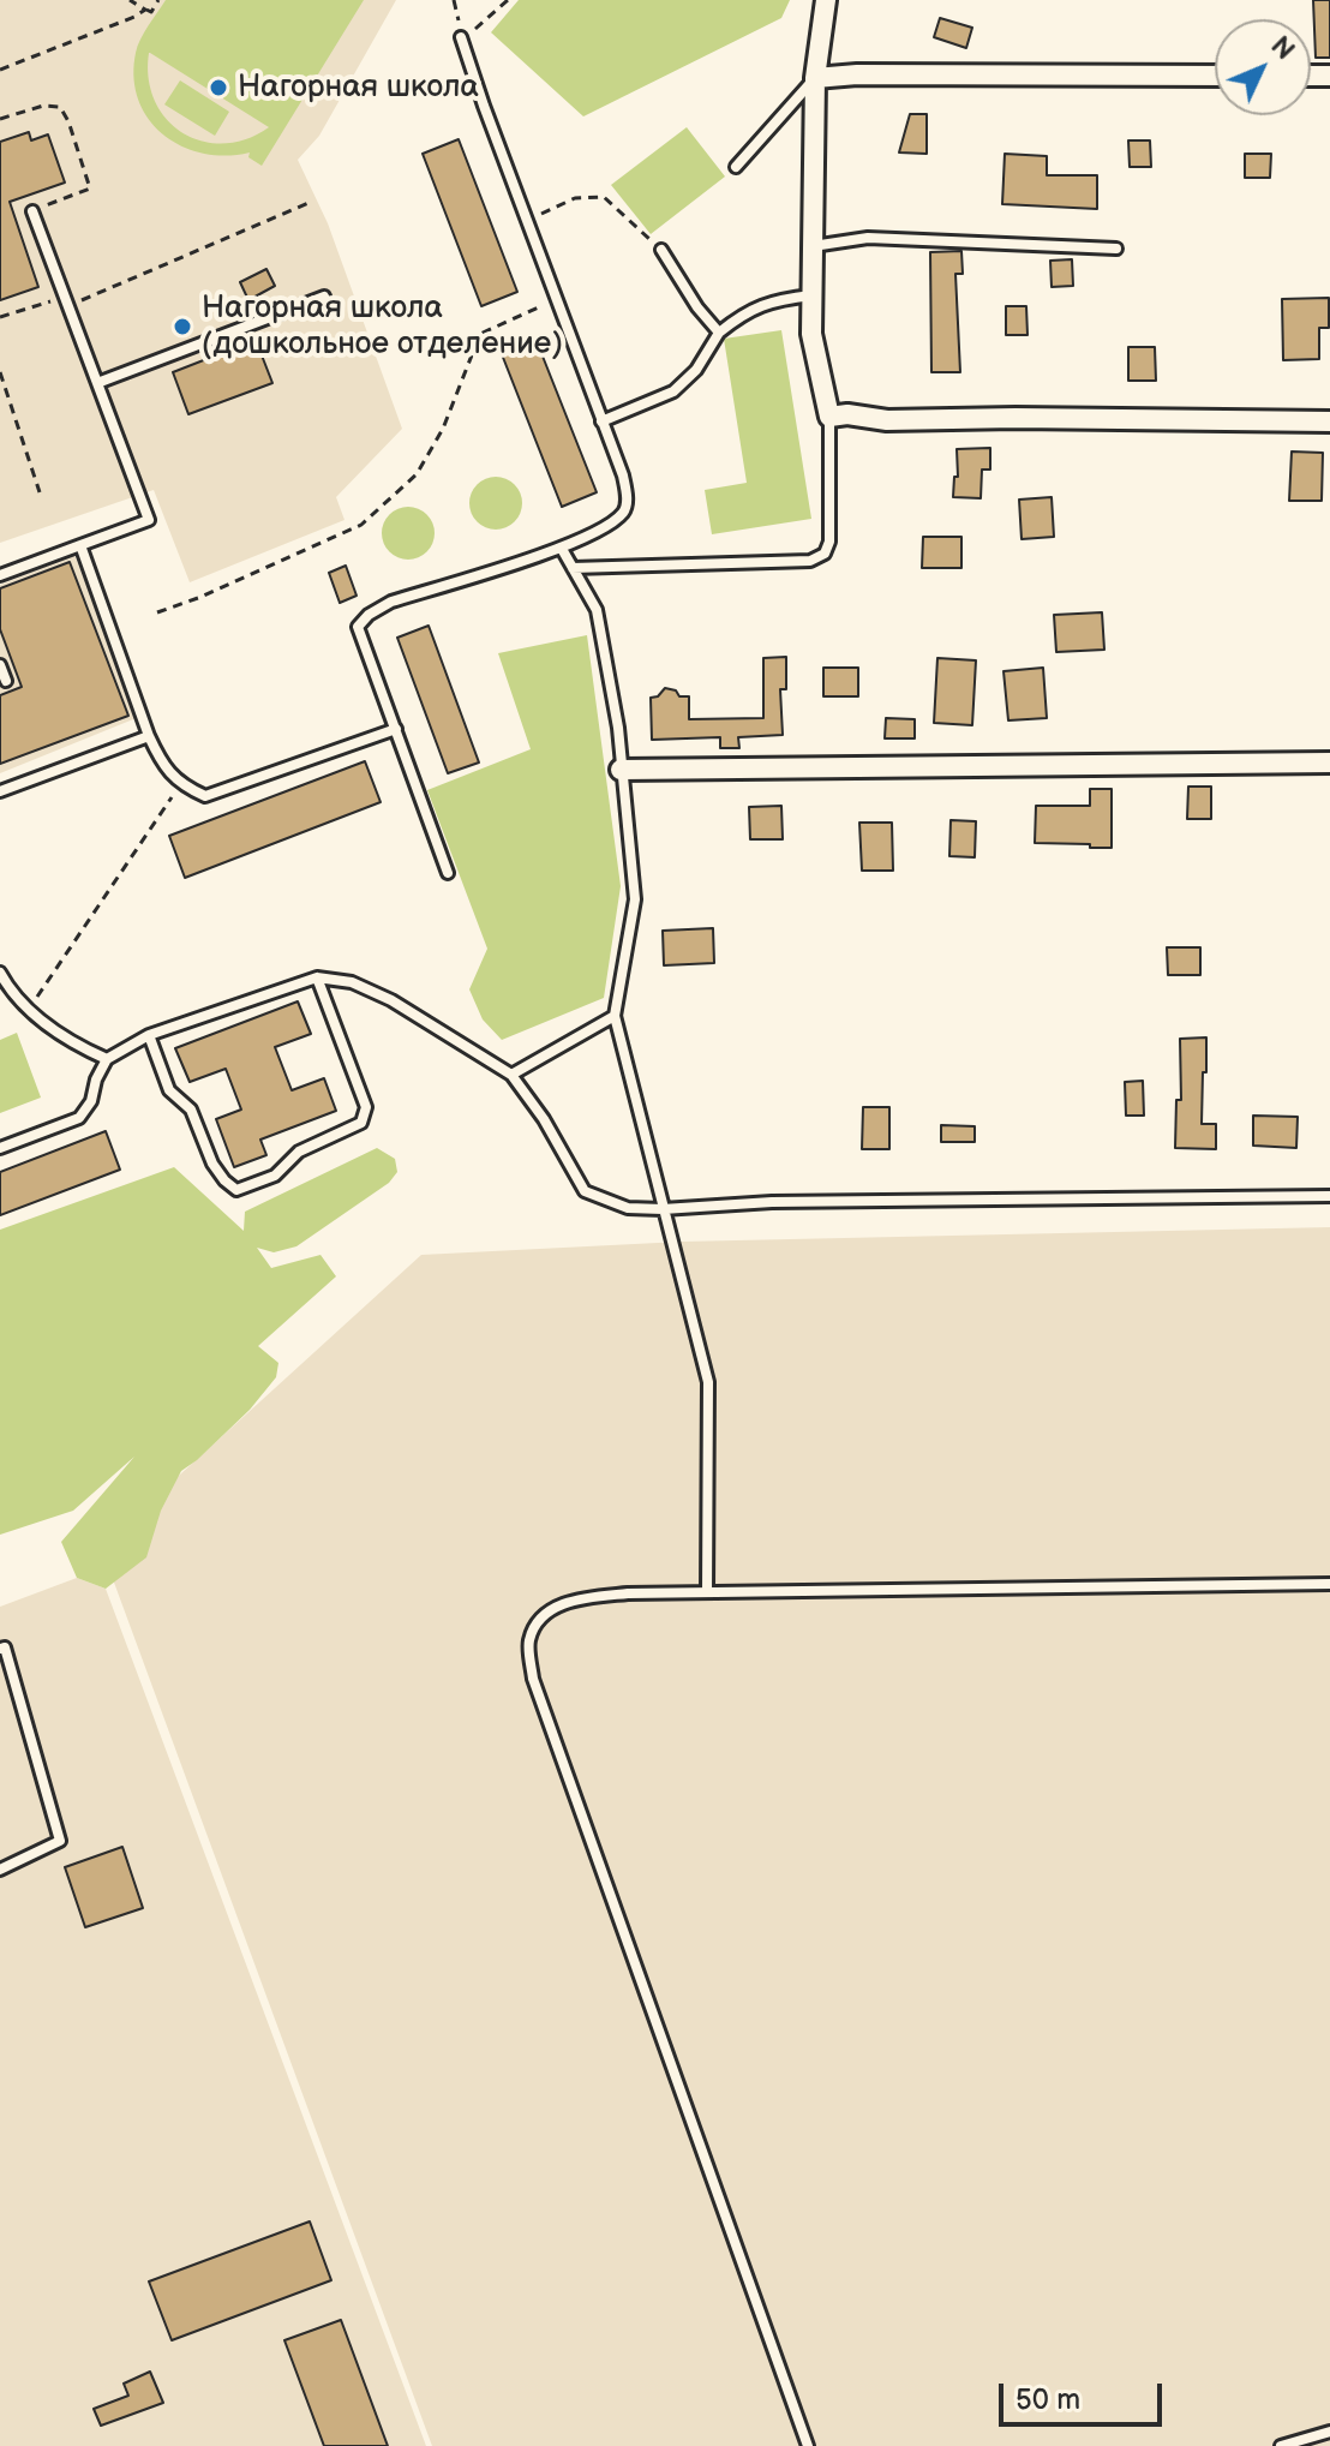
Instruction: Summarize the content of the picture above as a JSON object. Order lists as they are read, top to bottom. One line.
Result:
{"places":["Нагорная школа","Нагорная школа (дошкольное отделение)"],"scale_bar":"50 m","north":"top right"}
